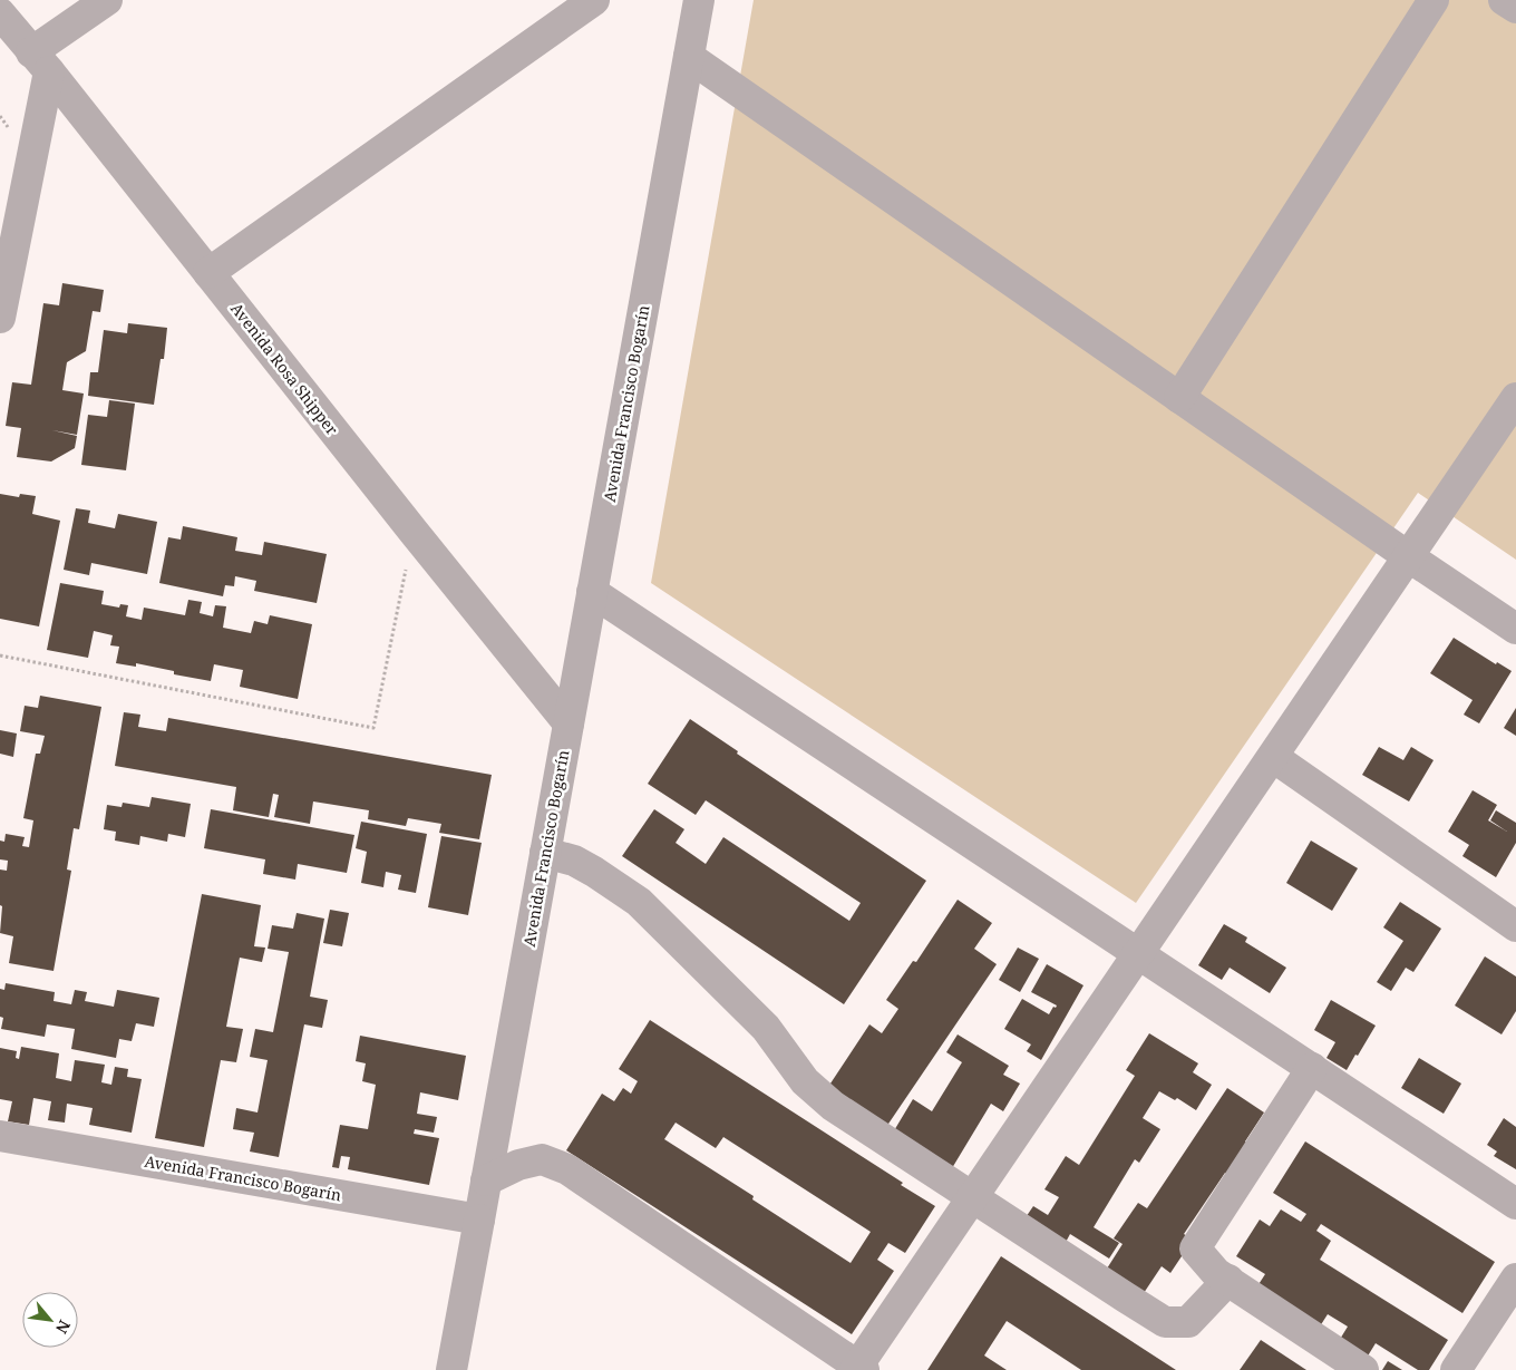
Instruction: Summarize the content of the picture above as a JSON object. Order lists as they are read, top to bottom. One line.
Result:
{"streets":{"street":["Avenida Rosa Shipper","Avenida Francisco Bogarín"]},"crossings":[["Avenida Rosa Shipper","Avenida Francisco Bogarín"]],"north":"bottom right"}
